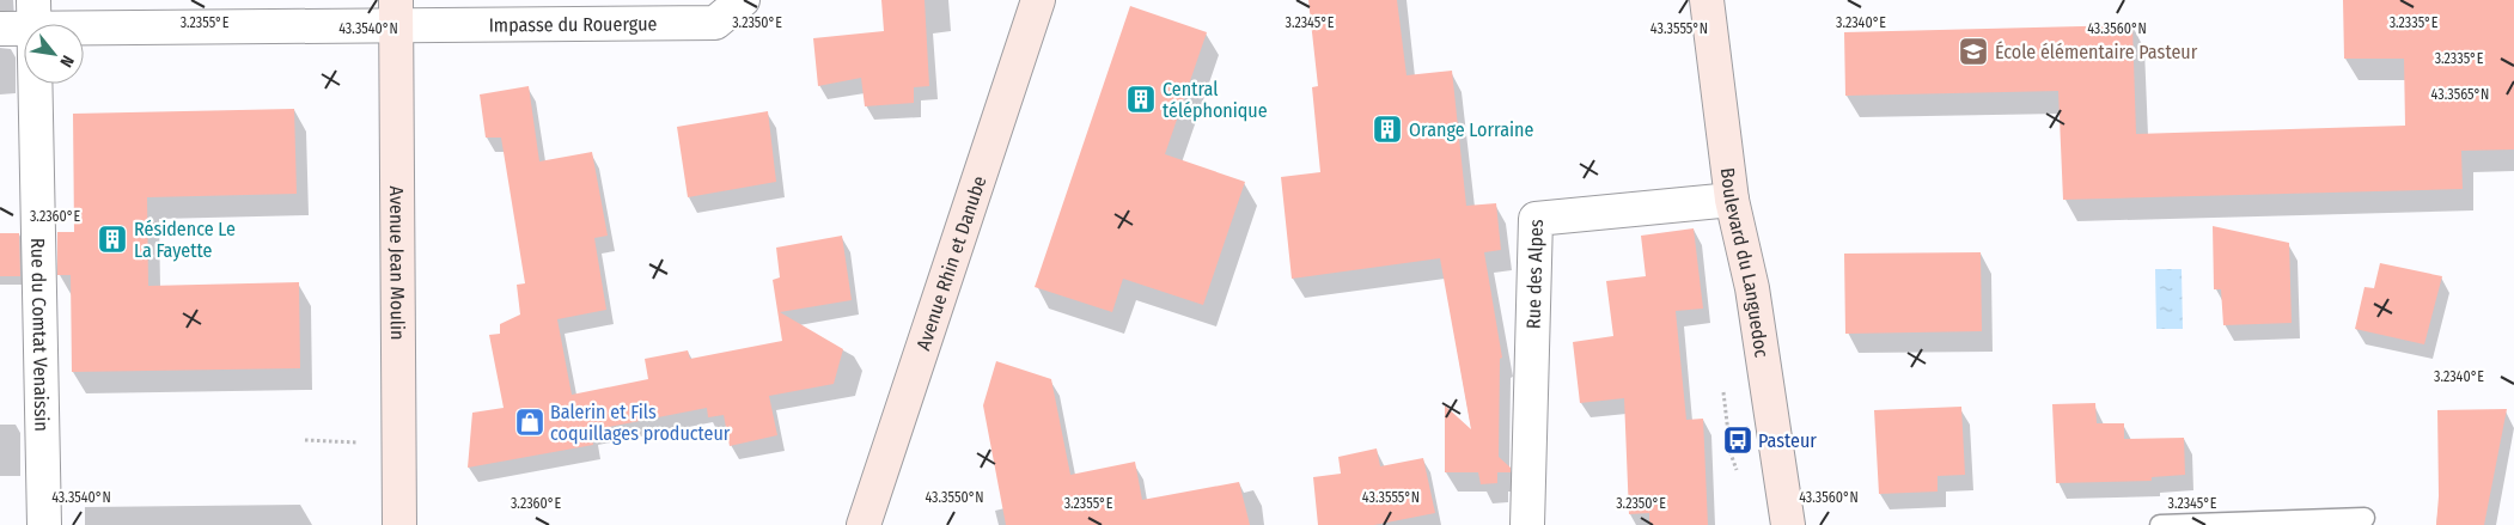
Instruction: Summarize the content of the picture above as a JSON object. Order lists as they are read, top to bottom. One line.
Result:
{"streets":{"street":["Impasse du Rouergue","Avenue Jean Moulin","Avenue Rhin et Danube","Boulevard du Languedoc","Rue des Alpes","Rue du Comtat Venaissin"]},"crossings":[["Impasse du Rouergue","Avenue Jean Moulin"],["Impasse du Rouergue","Rue du Comtat Venaissin"],["Boulevard du Languedoc","Rue des Alpes"]],"places":{"school or university":["École élémentaire Pasteur"],"building":["Central téléphonique","Orange Lorraine","Résidence Le La Fayette"],"shop":["Balerin et Fils coquillages producteur"],"bus stop":["Pasteur"]},"north":"bottom right","coordinates":["3.2345°E","3.2355°E","3.2350°E","3.2340°E","3.2335°E","43.3540°N","43.3555°N","43.3560°N","43.3565°N","3.2360°E","43.3550°N"]}
